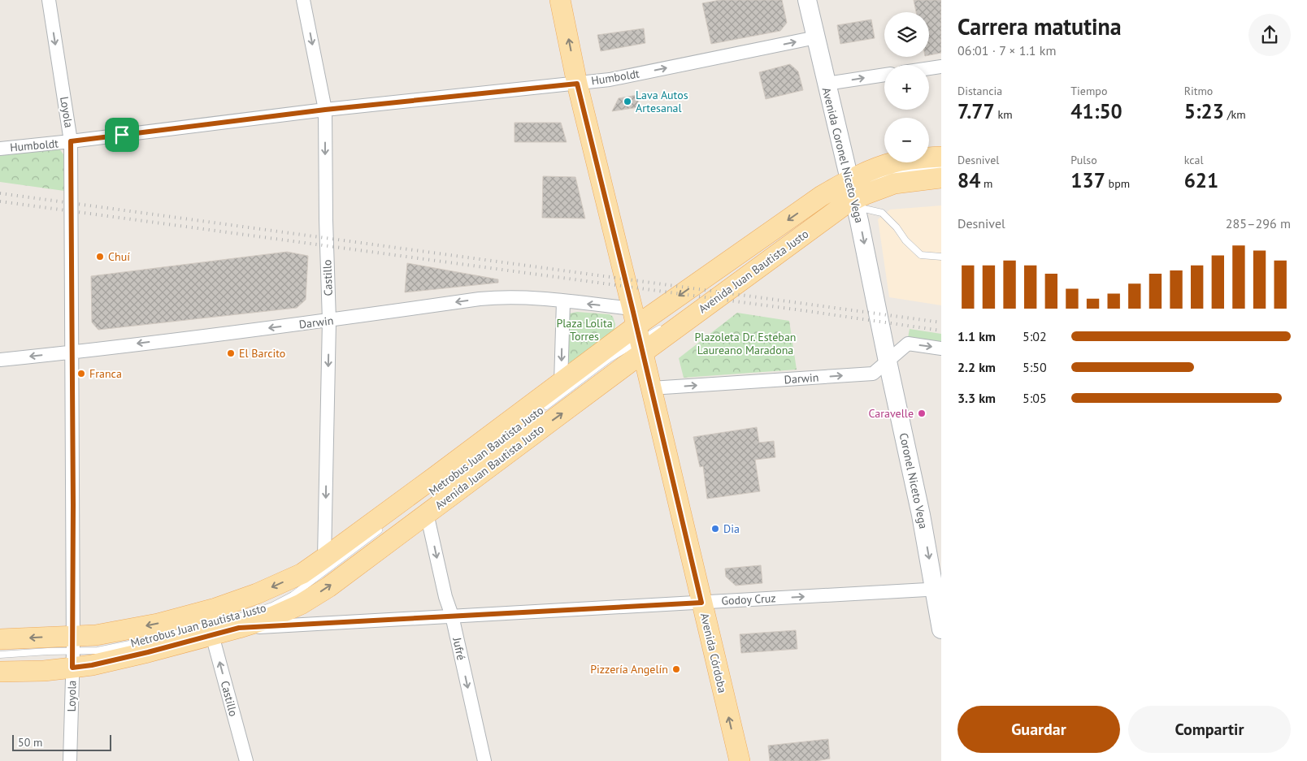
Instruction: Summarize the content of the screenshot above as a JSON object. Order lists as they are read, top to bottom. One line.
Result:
{"streets":{"main road":["Avenida Juan Bautista Justo","Avenida Córdoba"],"street":["Humboldt","Loyola","Avenida Coronel Niceto Vega","Castillo","Darwin","Coronel Niceto Vega","Godoy Cruz","Jufré"],"lane":["Metrobus Juan Bautista Justo"]},"crossings":[["Humboldt","Loyola"],["Humboldt","Avenida Coronel Niceto Vega"],["Humboldt","Castillo"],["Humboldt","Avenida Córdoba"],["Loyola","Avenida Juan Bautista Justo"],["Loyola","Darwin"],["Loyola","Metrobus Juan Bautista Justo"],["Avenida Coronel Niceto Vega","Avenida Juan Bautista Justo"],["Avenida Coronel Niceto Vega","Coronel Niceto Vega"],["Avenida Juan Bautista Justo","Castillo"],["Avenida Juan Bautista Justo","Darwin"],["Avenida Juan Bautista Justo","Metrobus Juan Bautista Justo"],["Avenida Juan Bautista Justo","Godoy Cruz"],["Avenida Juan Bautista Justo","Jufré"],["Avenida Juan Bautista Justo","Avenida Córdoba"],["Castillo","Darwin"],["Darwin","Metrobus Juan Bautista Justo"],["Darwin","Coronel Niceto Vega"],["Darwin","Avenida Córdoba"],["Metrobus Juan Bautista Justo","Avenida Córdoba"],["Coronel Niceto Vega","Godoy Cruz"],["Godoy Cruz","Jufré"],["Godoy Cruz","Avenida Córdoba"]],"one_way":["Avenida Coronel Niceto Vega","Coronel Niceto Vega","Jufré"],"parks":["Plaza Lolita Torres","Plazoleta Dr. Esteban Laureano Maradona"],"places":["Lava Autos Artesanal","Chuí","El Barcito","Franca","Caravelle","Dia","Pizzería Angelín"],"scale_bar":"50 m","page":{"heading":["Carrera matutina","06:01 · 7 × 1.1 km"],"map_buttons":["+","−"],"stats":[["Distancia","7.77 km"],["Tiempo","41:50"],["Ritmo","5:23 /km"],["Desnivel","84 m"],["Pulso","137 bpm"],["kcal","621"]],"chart":["Desnivel","285–296 m"],"list":[{"name":"1.1 km","note":"5:02"},{"name":"2.2 km","note":"5:50"},{"name":"3.3 km","note":"5:05"}],"buttons":["Guardar","Compartir"],"scale":"50 m"}}
